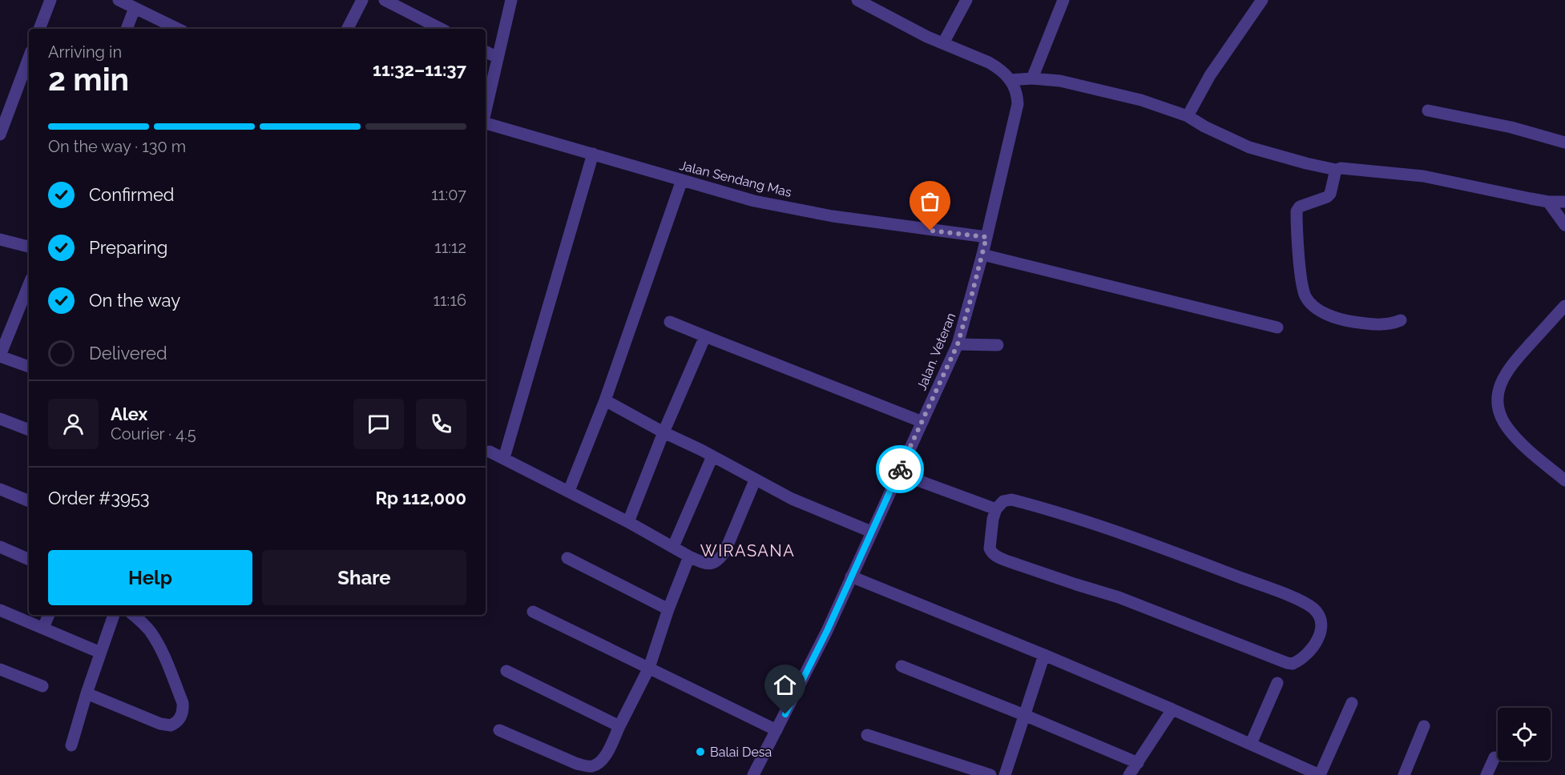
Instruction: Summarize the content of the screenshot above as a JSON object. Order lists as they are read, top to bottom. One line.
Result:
{"streets":{"street":["Jalan Sendang Mas","Jalan. Veteran"]},"crossings":[["Jalan Sendang Mas","Jalan. Veteran"]],"districts":["WIRASANA"],"places":["Balai Desa"],"page":{"heading":["2 min","Arriving in","11:32–11:37"],"panel":["Alex","Courier · 4.5","Order #3953","Rp 112,000"],"bar":"On the way · 130 m","list":[["Confirmed","11:07"],["Preparing","11:12"],["On the way","11:16"],"Delivered"],"buttons":["Help","Share"]}}
